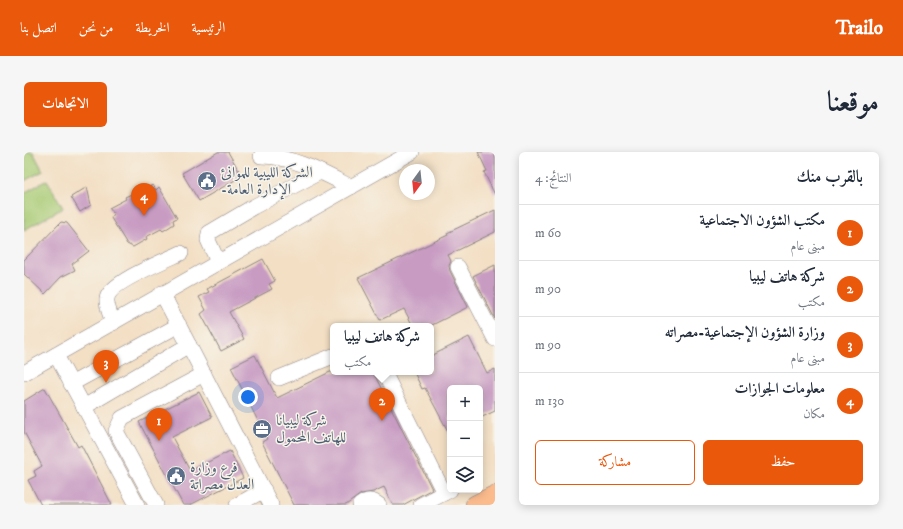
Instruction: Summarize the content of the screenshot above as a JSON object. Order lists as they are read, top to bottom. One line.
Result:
{"places":{"public building":["الشركة الليبية للموانئ -الإدارة العامة","فرع وزارة العدل مصراتة"],"office":["شركة ليبيانا للهاتف المحمول"]},"north":"bottom","page":{"header":"Trailo","nav":["الرئيسية","الخريطة","من نحن","اتصل بنا"],"title":"موقعنا","buttons":["الاتجاهات",["حفظ","مشاركة"]],"heading":["بالقرب منك","النتائج: 4"],"pins":["4","3","2","1"],"list":[{"mark":"1","name":"مكتب الشؤون الاجتماعية","note":"مبنى عام","value":"60 m"},{"mark":"2","name":"شركة هاتف ليبيا","note":"مكتب","value":"90 m"},{"mark":"3","name":"وزارة الشؤون الإجتماعية-مصراته","note":"مبنى عام","value":"90 m"},{"mark":"4","name":"معلومات الجوازات","note":"مكان","value":"130 m"}],"popup":["شركة هاتف ليبيا","مكتب"],"map_buttons":["+","−"]}}
